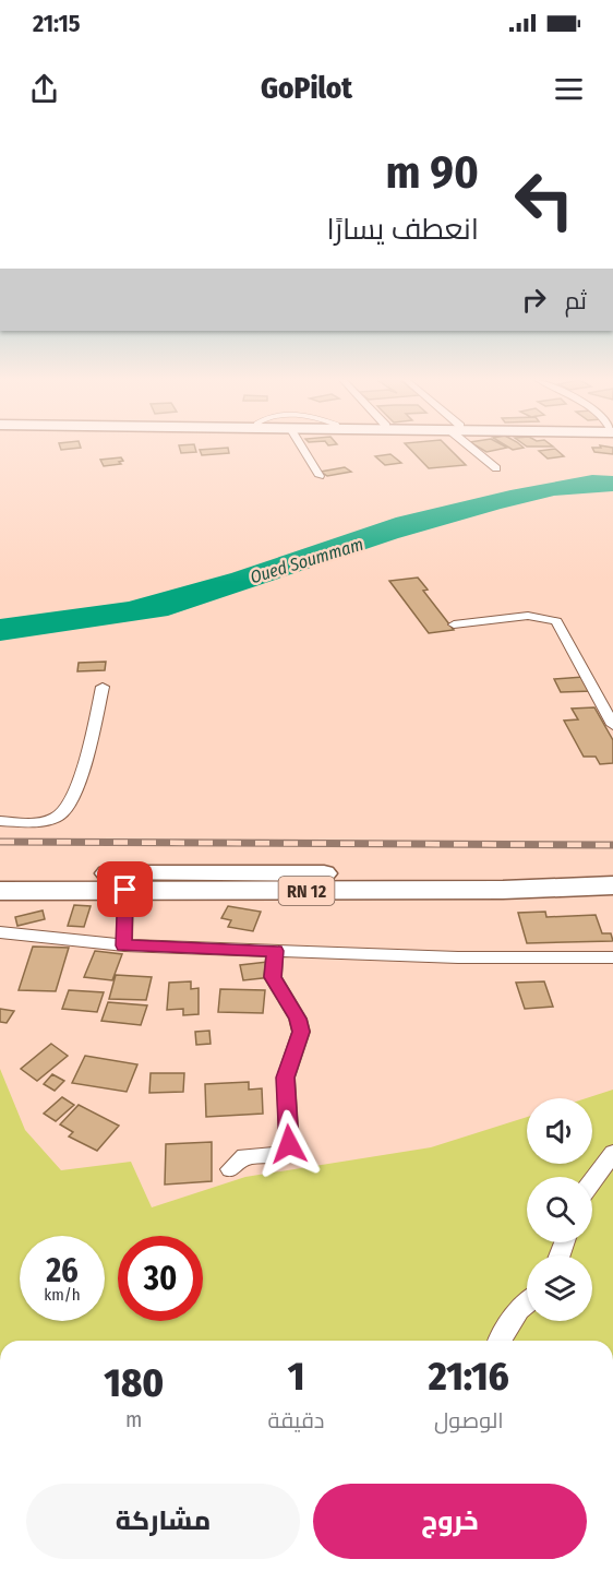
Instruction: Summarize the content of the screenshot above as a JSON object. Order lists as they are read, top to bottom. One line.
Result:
{"streets":{"highway":["RN 12"]},"water":["Oued Soummam"],"page":{"status":"21:15","header":"GoPilot","turn":["90 m","انعطف يسارًا"],"then":"ثم","speed":"26 km/h","limit":"30","eta":["21:16","الوصول","1","دقيقة","180","m"],"buttons":["خروج","مشاركة"]}}
